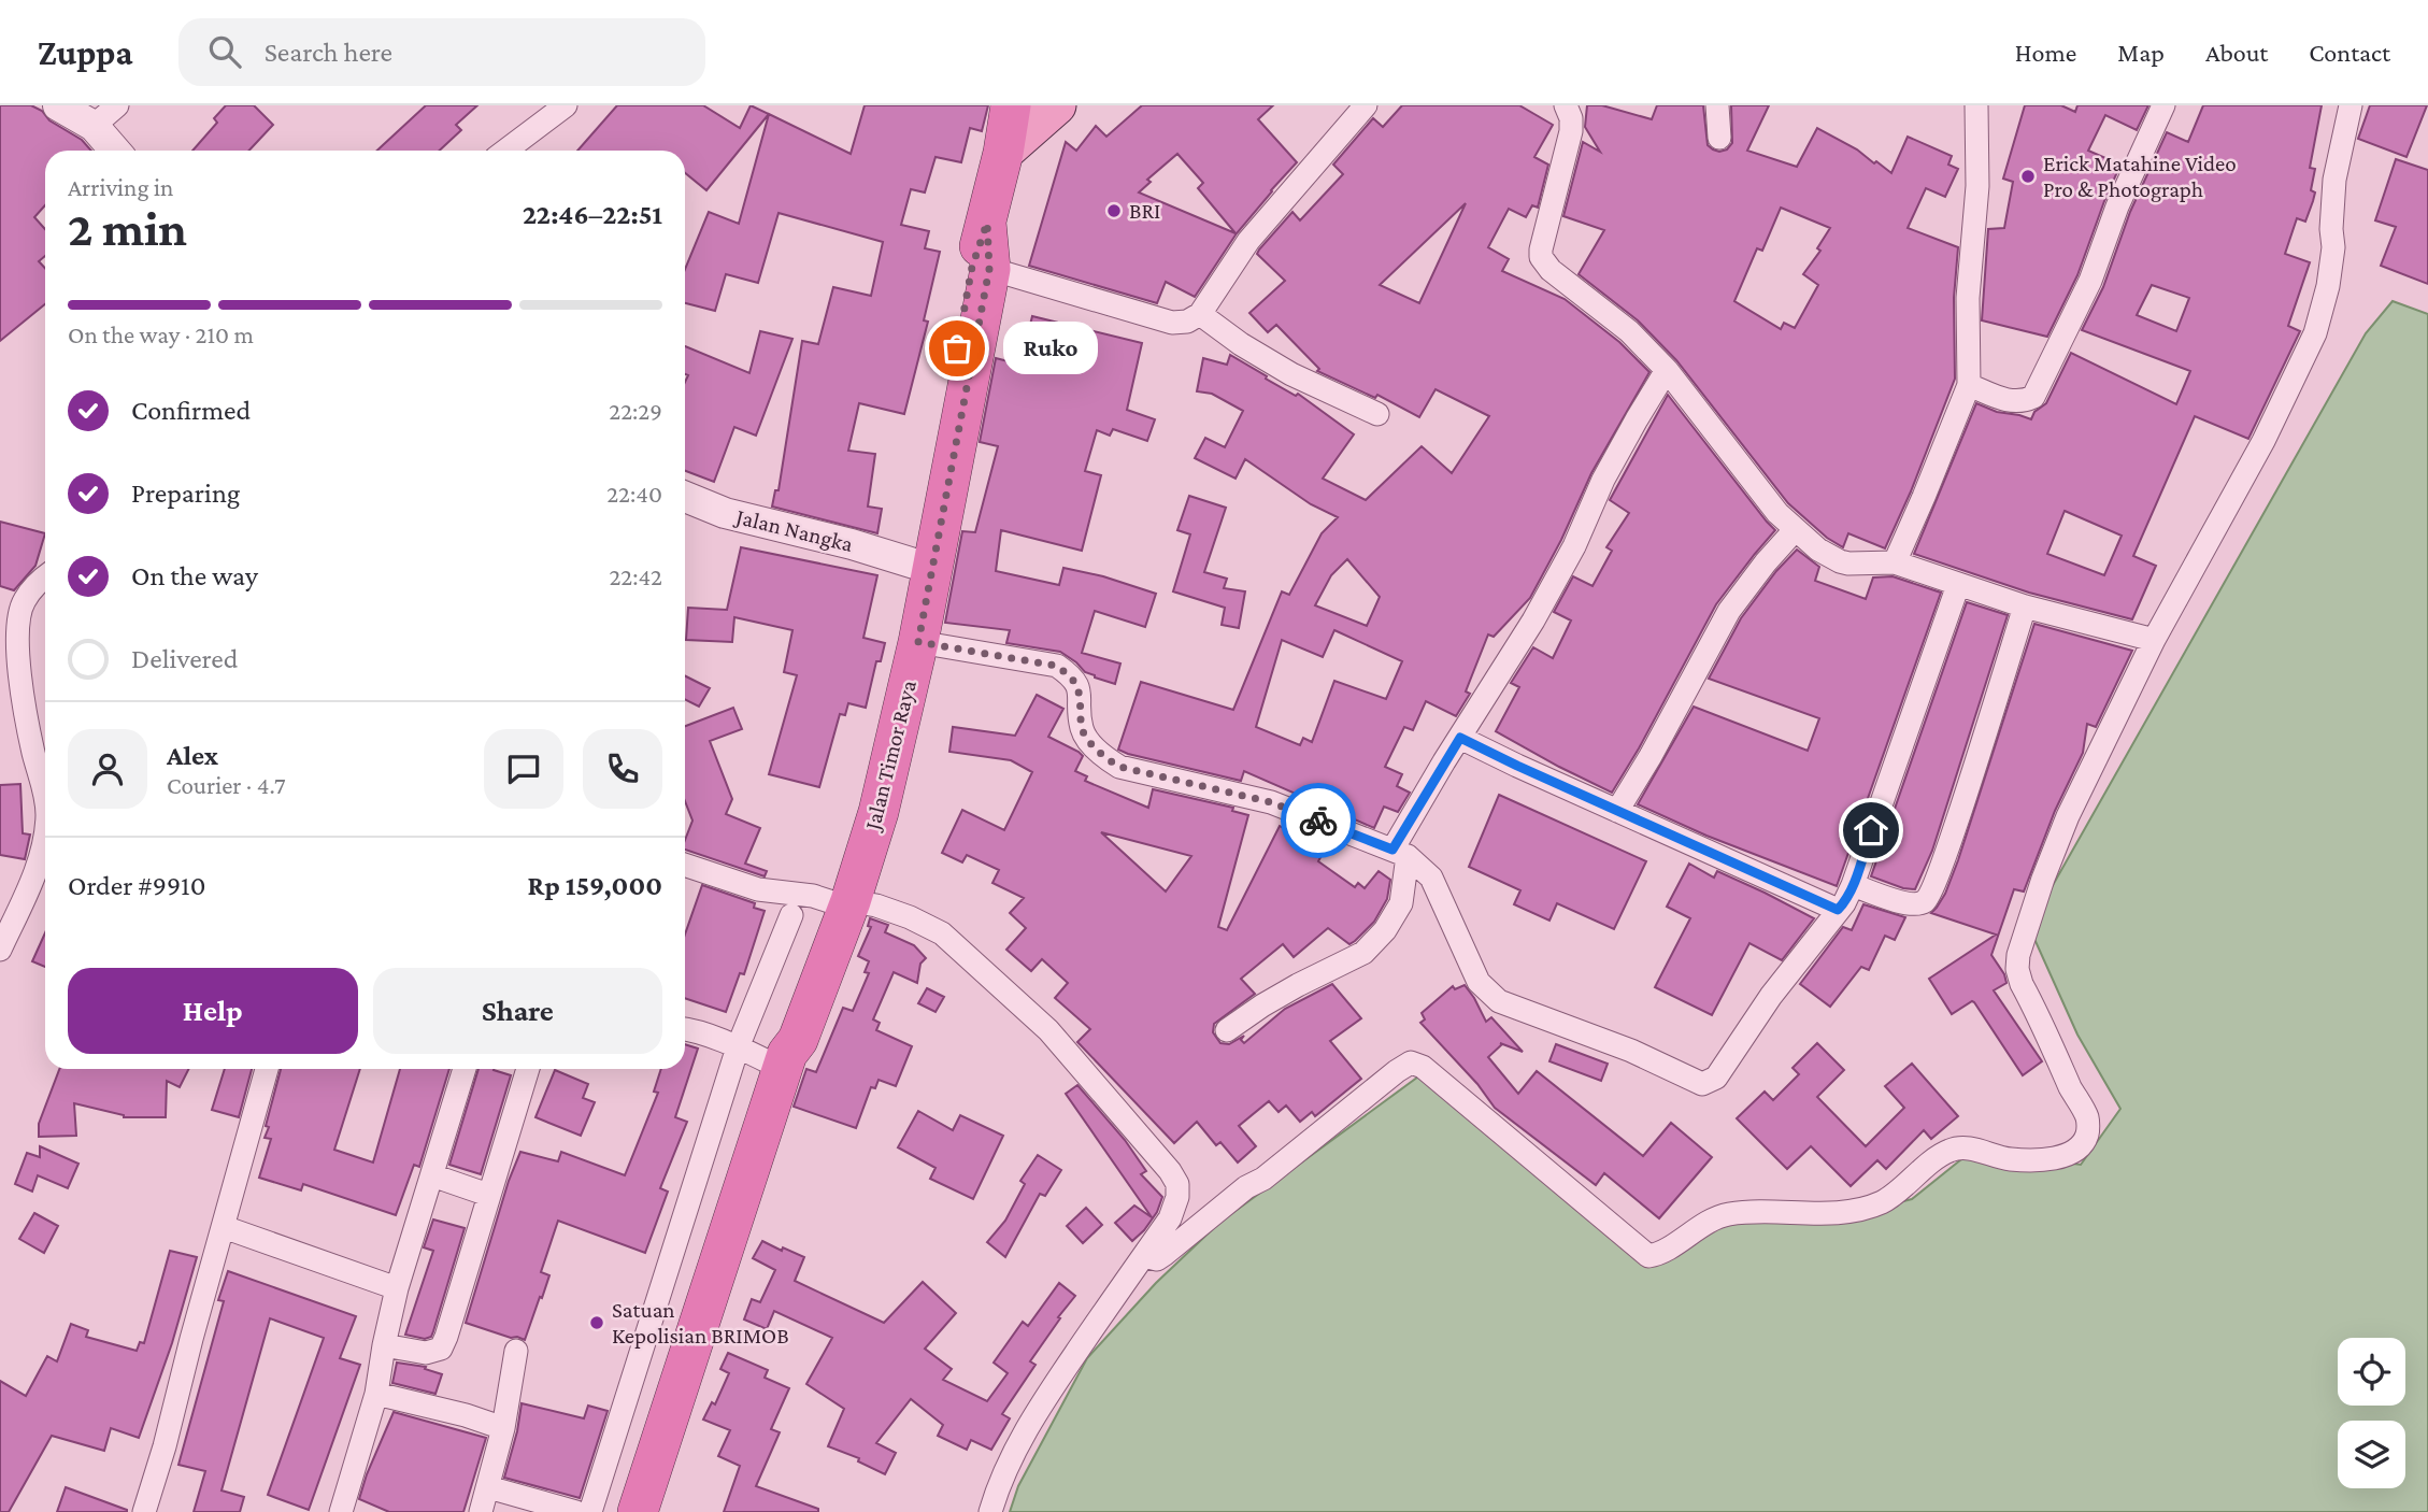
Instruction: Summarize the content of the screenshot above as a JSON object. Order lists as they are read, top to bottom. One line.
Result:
{"streets":{"highway":["Jalan Timor Raya"],"street":["Jalan Nangka"]},"crossings":[["Jalan Nangka","Jalan Timor Raya"]],"places":["Erick Matahine Video Pro & Photograph","BRI","Ruko","Satuan Kepolisian BRIMOB"],"page":{"header":"Zuppa","search":"Search here","nav":["Home","Map","About","Contact"],"heading":["2 min","Arriving in","22:46–22:51"],"panel":["Alex","Courier · 4.7","Order #9910","Rp 159,000"],"bar":"On the way · 210 m","bubble":"Ruko","list":[["Confirmed","22:29"],["Preparing","22:40"],["On the way","22:42"],"Delivered"],"buttons":["Help","Share"]}}
